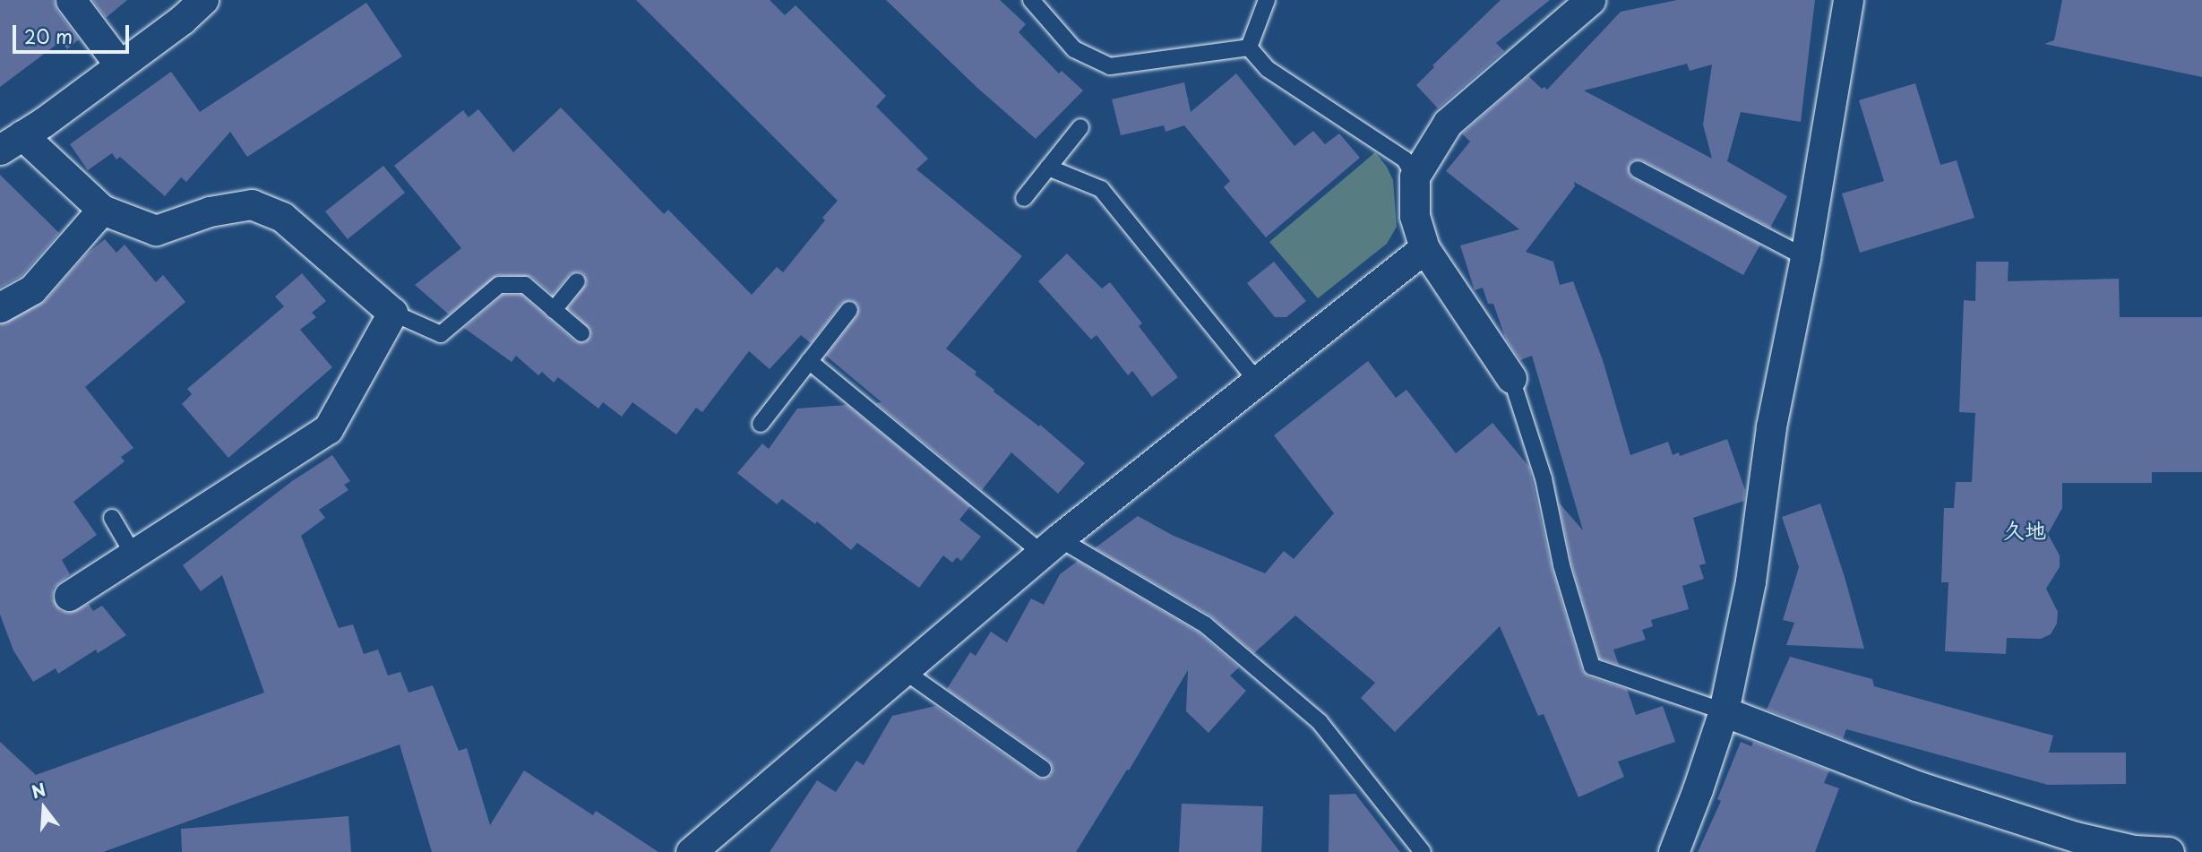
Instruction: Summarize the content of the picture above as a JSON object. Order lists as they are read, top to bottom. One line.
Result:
{"districts":["久地"],"scale_bar":"20 m","north":"top"}
